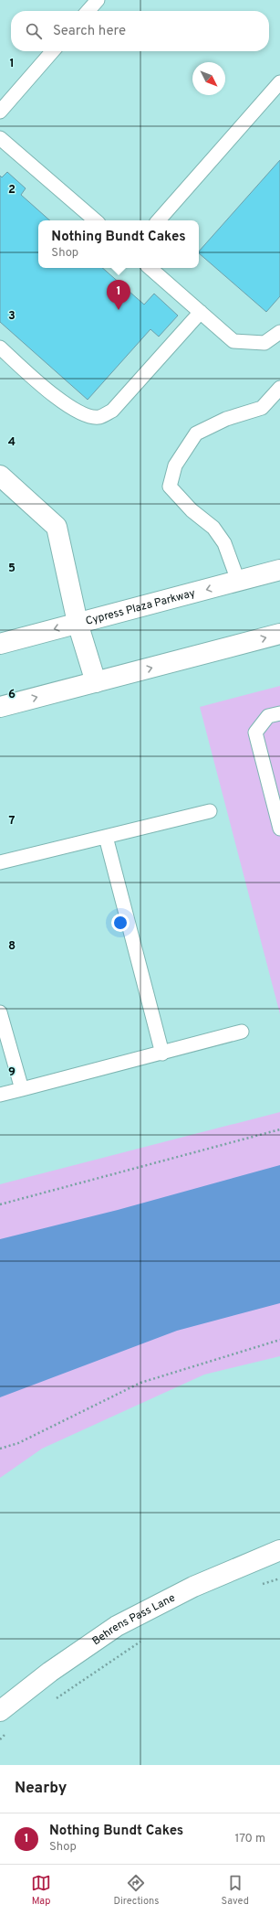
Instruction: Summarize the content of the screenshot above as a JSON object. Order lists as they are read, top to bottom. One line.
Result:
{"streets":{"street":["Cypress Plaza Parkway","Behrens Pass Lane"]},"north":"bottom right","page":{"search":"Search here","popup":["Nothing Bundt Cakes","Shop"],"pins":"1","heading":"Nearby","list":[{"mark":"1","name":"Nothing Bundt Cakes","note":"Shop","value":"170 m"}],"nav":["Map","Directions","Saved"]},"grid":{"rows":["1","2","3","4","5","6","7","8","9"]}}
